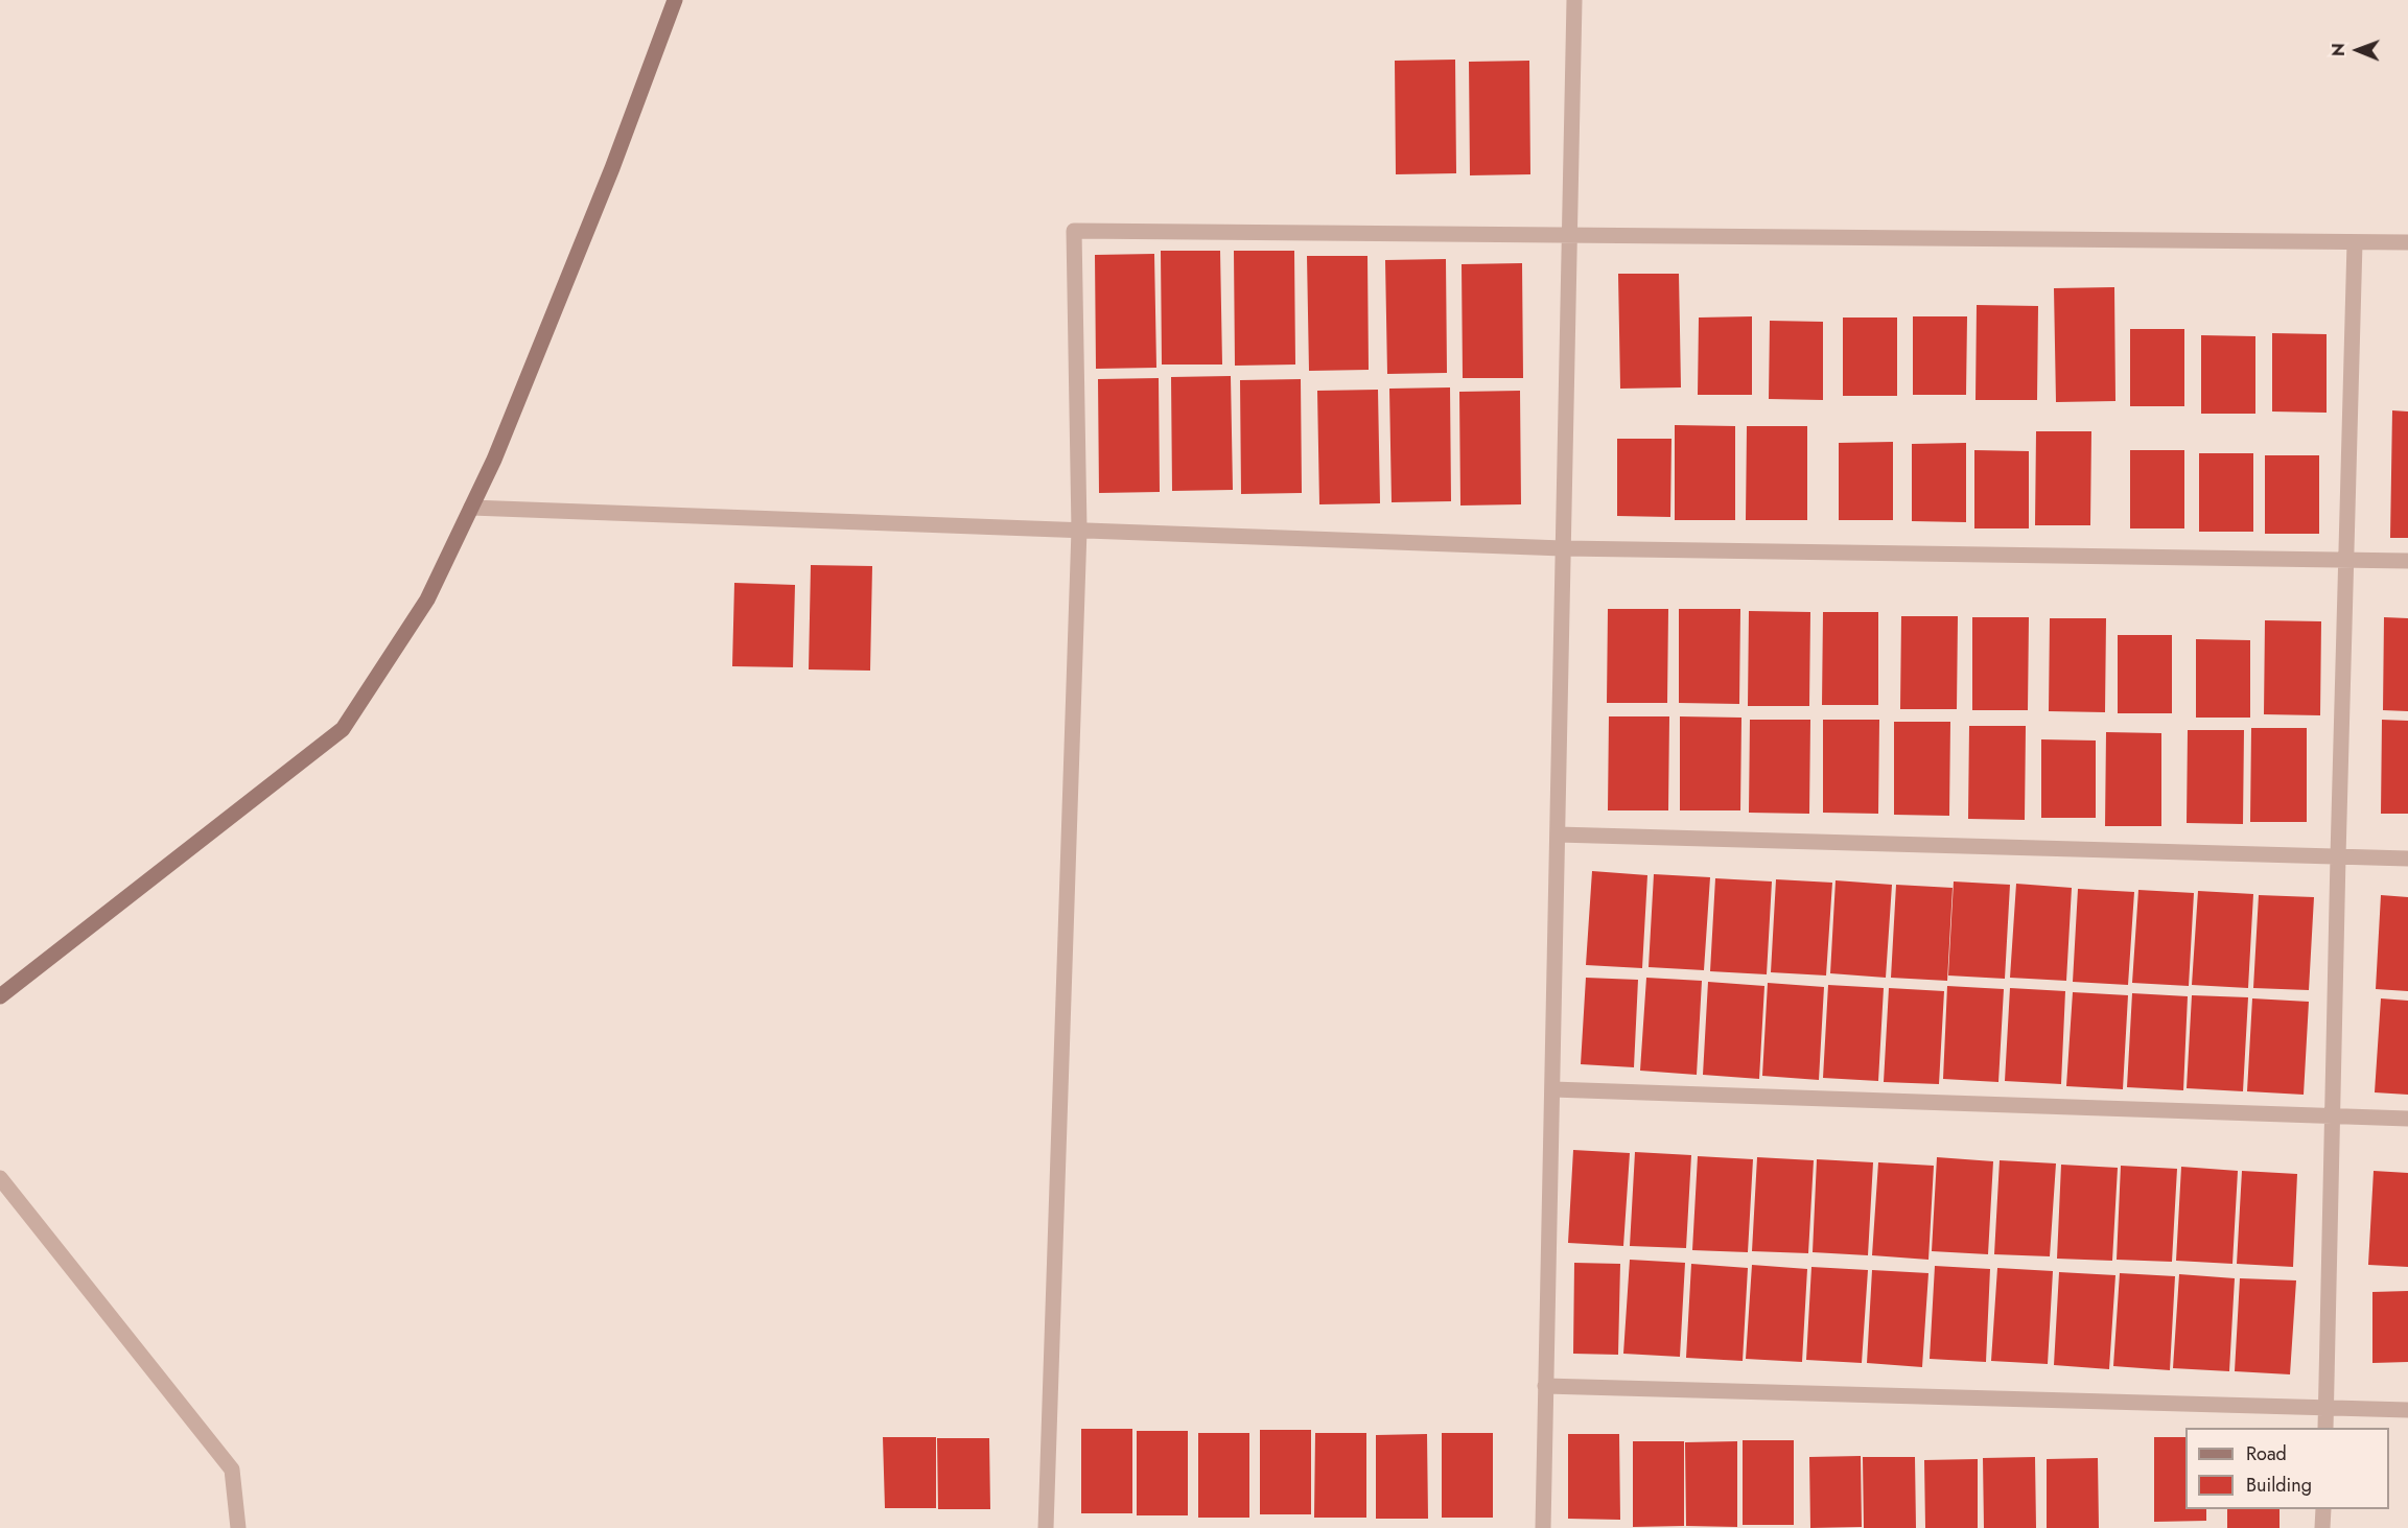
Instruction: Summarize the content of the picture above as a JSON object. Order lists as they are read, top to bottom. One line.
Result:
{"legend":["Road","Building"],"north":"left"}
